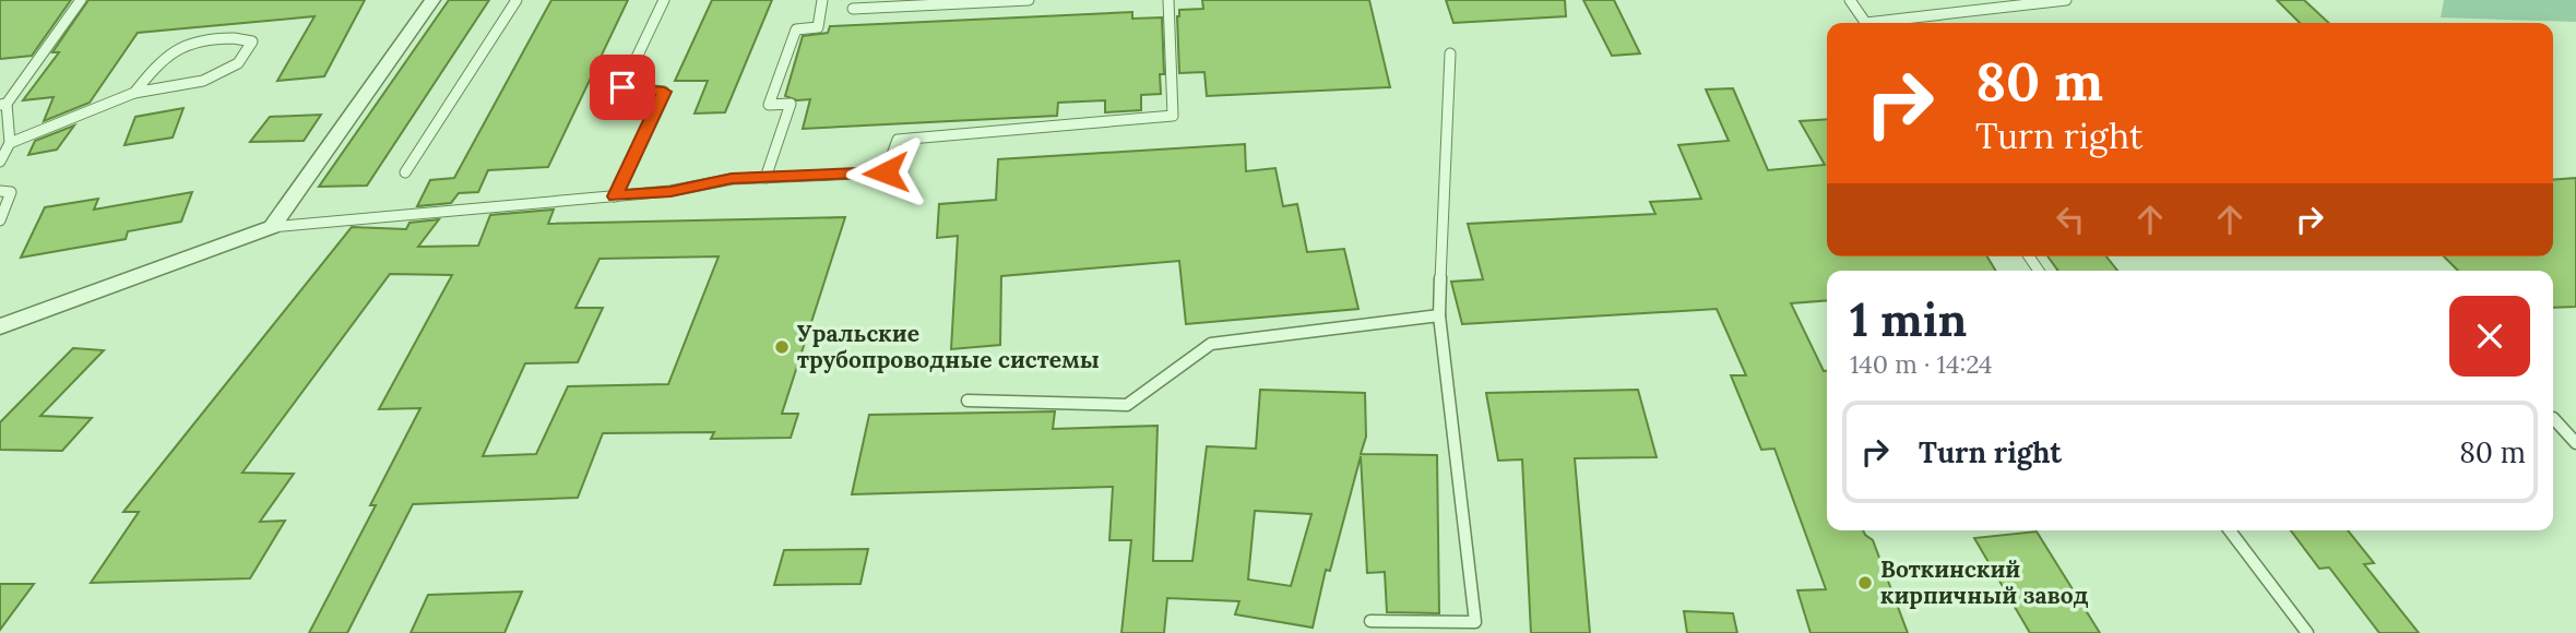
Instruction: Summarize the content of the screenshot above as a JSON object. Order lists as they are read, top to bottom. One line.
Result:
{"places":["Уральские трубопроводные системы","Воткинский кирпичный завод"],"page":{"turn":["80 m","Turn right"],"heading":["1 min","140 m · 14:24"],"list":[{"name":"Turn right","value":"80 m"}]}}
